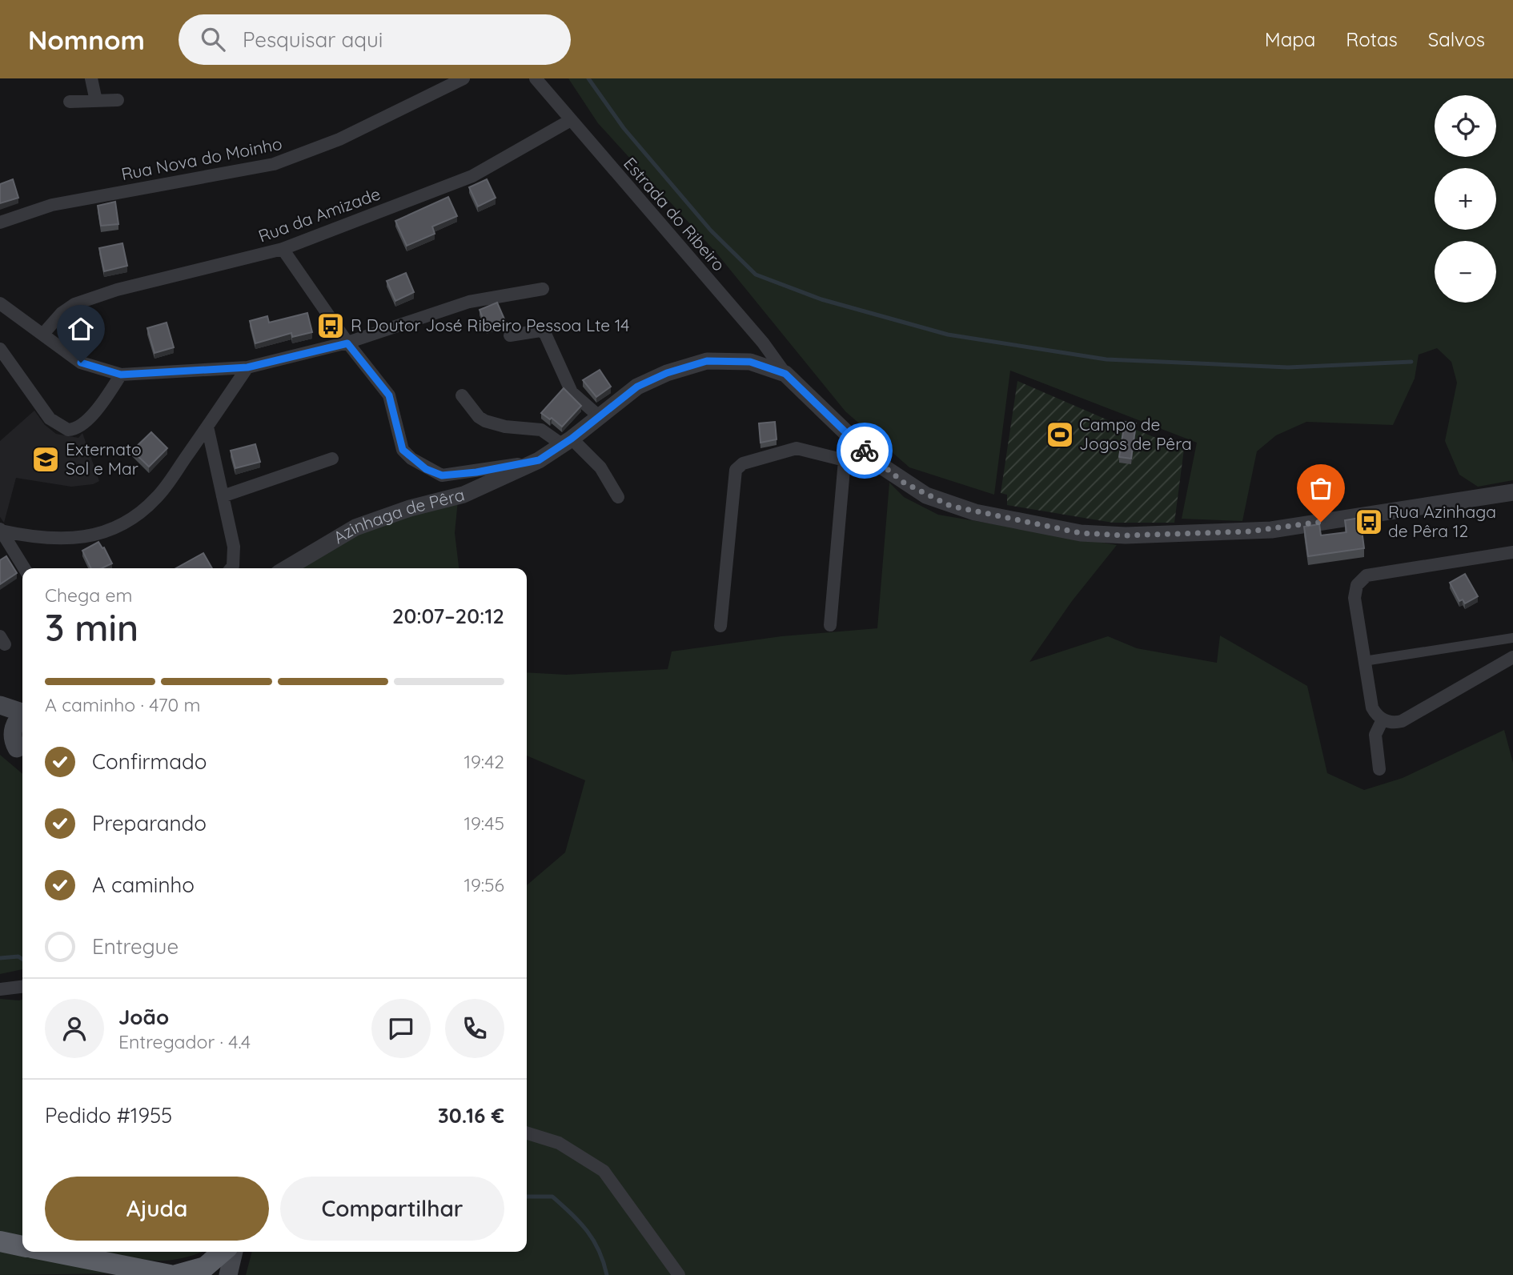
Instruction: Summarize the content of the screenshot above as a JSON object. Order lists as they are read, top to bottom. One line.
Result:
{"streets":{"street":["Rua Nova do Moinho","Estrada do Ribeiro","Rua da Amizade","Azinhaga de Pêra"]},"crossings":[["Estrada do Ribeiro","Rua da Amizade"],["Estrada do Ribeiro","Azinhaga de Pêra"]],"places":{"bus stop":["R Doutor José Ribeiro Pessoa Lte 14","Rua Azinhaga de Pêra 12"],"sports":["Campo de Jogos de Pêra"],"school or university":["Externato Sol e Mar"]},"page":{"header":"Nomnom","search":"Pesquisar aqui","nav":["Mapa","Rotas","Salvos"],"map_buttons":["+","−"],"heading":["3 min","Chega em","20:07–20:12"],"panel":["João","Entregador · 4.4","Pedido #1955","30.16 €"],"bar":"A caminho · 470 m","list":[["Confirmado","19:42"],["Preparando","19:45"],["A caminho","19:56"],"Entregue"],"buttons":["Ajuda","Compartilhar"]}}
